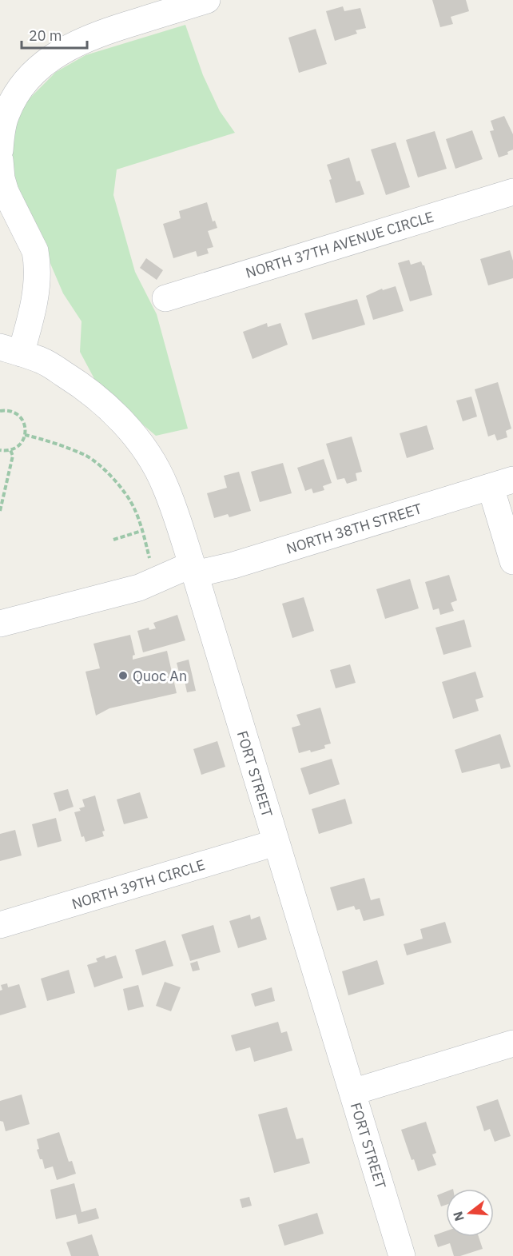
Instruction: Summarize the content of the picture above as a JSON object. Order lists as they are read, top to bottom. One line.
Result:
{"streets":{"street":["NORTH 37TH AVENUE CIRCLE","NORTH 38TH STREET","FORT STREET","NORTH 39TH CIRCLE"]},"crossings":[["NORTH 38TH STREET","FORT STREET"],["FORT STREET","NORTH 39TH CIRCLE"]],"places":["Quoc An"],"scale_bar":"20 m","north":"left"}
